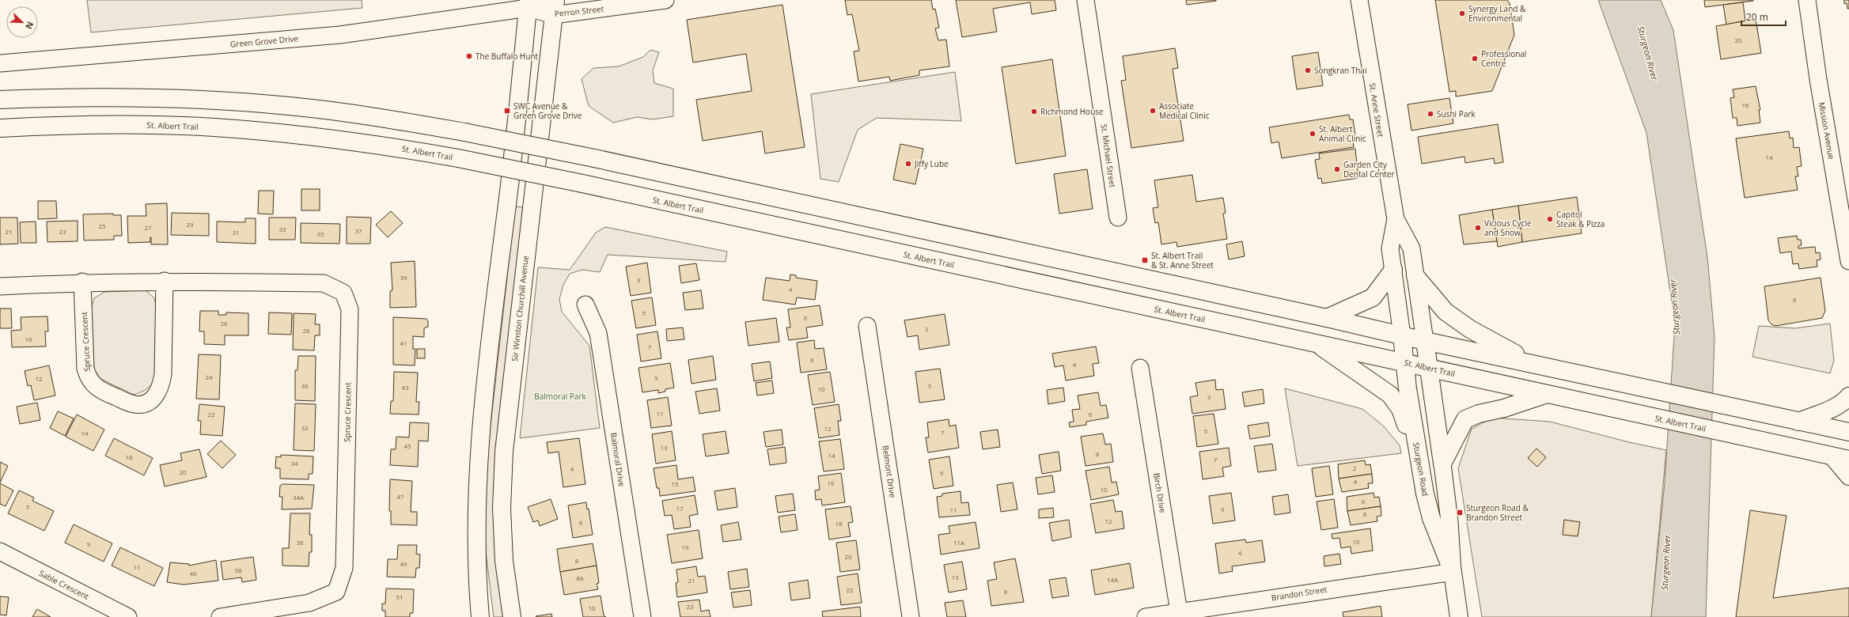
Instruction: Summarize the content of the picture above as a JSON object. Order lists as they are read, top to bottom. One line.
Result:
{"streets":{"main road":["St. Albert Trail","Sir Winston Churchill Avenue","Sturgeon Road"],"street":["Perron Street","Green Grove Drive","St. Anne Street","Mission Avenue","St. Michael Street","Spruce Crescent","Balmoral Drive","Belmont Drive","Birch Drive","Sable Crescent","Brandon Street"]},"crossings":[["Perron Street","Green Grove Drive"],["Perron Street","Sir Winston Churchill Avenue"],["St. Anne Street","Sturgeon Road"],["St. Albert Trail","Sturgeon Road"],["Sturgeon Road","Brandon Street"],["Birch Drive","Brandon Street"]],"water":["Sturgeon River"],"parks":["Balmoral Park"],"places":{"other":["Synergy Land & Environmental","The Buffalo Hunt","Professional Centre","Songkran Thai","Associate Medical Clinic","Richmond House","Sushi Park","St. Albert Animal Clinic","Jiffy Lube","Garden City Dental Center","Capitol Steak & Pizza","Vicious Cycle and Snow"],"transit":["SWC Avenue & Green Grove Drive","St. Albert Trail & St. Anne Street","Sturgeon Road & Brandon Street"]},"house_numbers":["20","16","14","29","25","27","33","37","21","23","31","35","39","3","4","8","5","6","26","3","28","10","41","7","8","4","24","9","12","30","5","43","10","3","11","22","6","32","12","5","7","14","45","13","8","14","18","7","34","2","4","20","9","4","16","15","10","47","34A","6","5","17","9","11","8","12","6","18","10","36","11A","9","19","4","20","8","49","11","38","40","13","8A","14A","21","22","8","51","23","10"],"scale_bar":"20 m","north":"bottom right"}
